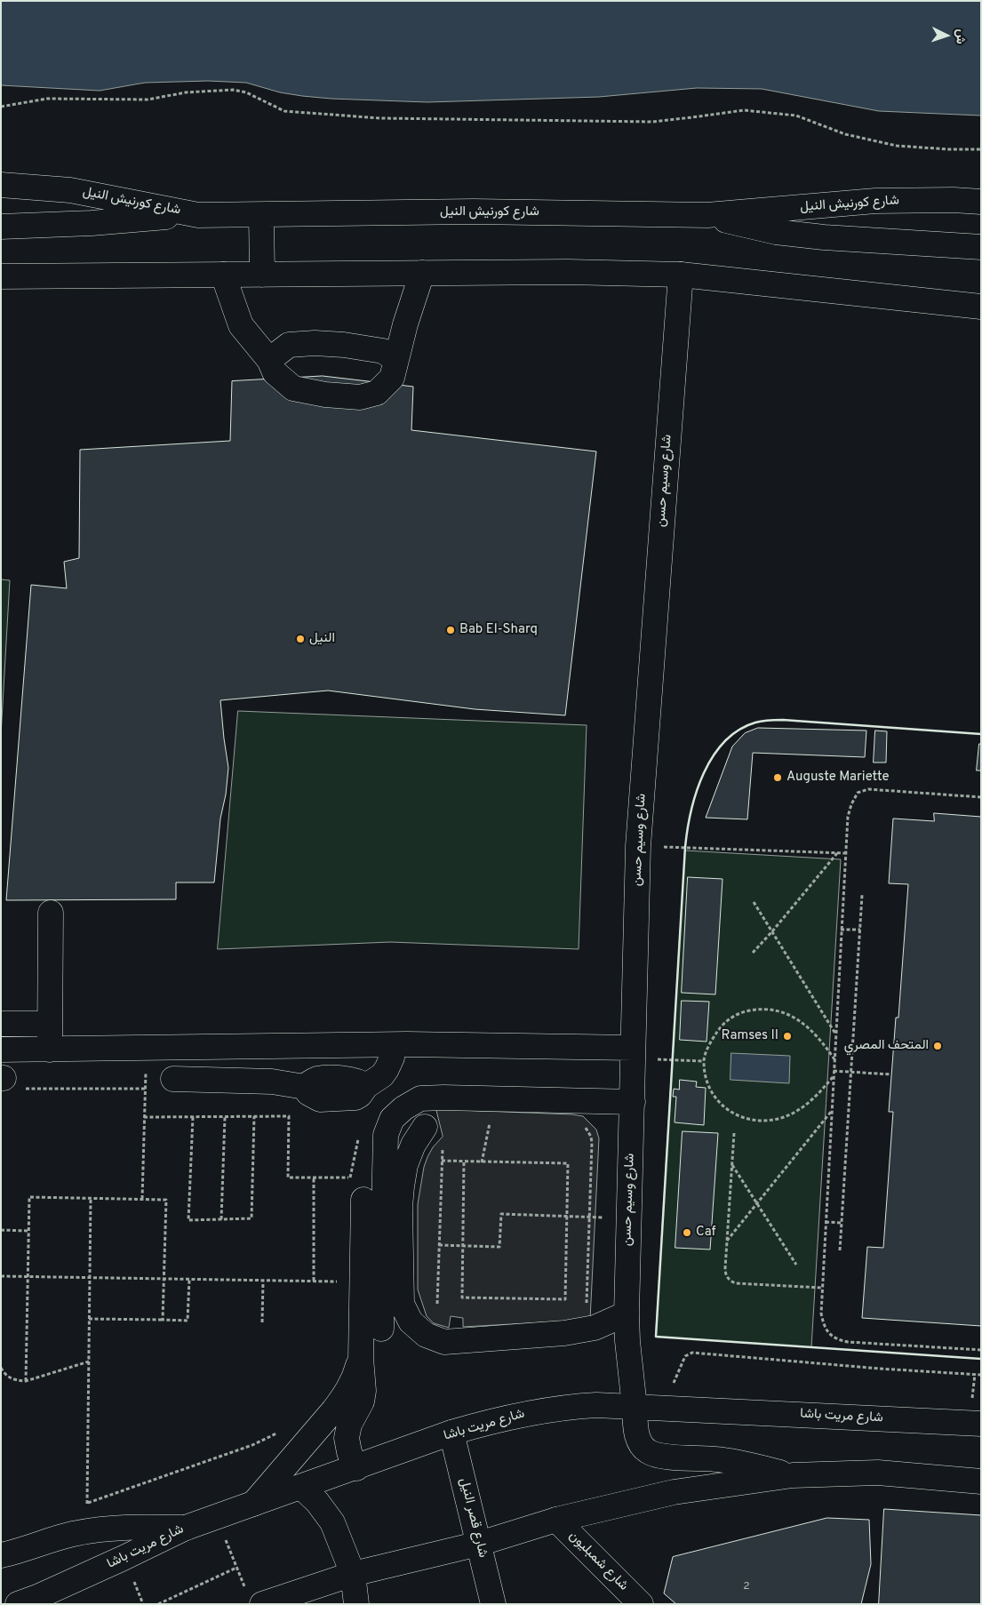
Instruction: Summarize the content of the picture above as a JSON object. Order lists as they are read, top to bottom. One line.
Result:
{"streets":{"main road":["شارع كورنيش النيل","شارع وسيم حسن","شارع مريت باشا","شارع قصر النيل","شارع شمبليون"]},"crossings":[["شارع وسيم حسن","شارع مريت باشا"],["شارع مريت باشا","شارع قصر النيل"]],"places":["Bab El-Sharq","النيل","Auguste Mariette","Ramses II","المتحف المصري","Caf"],"house_numbers":["2"],"north":"right"}
